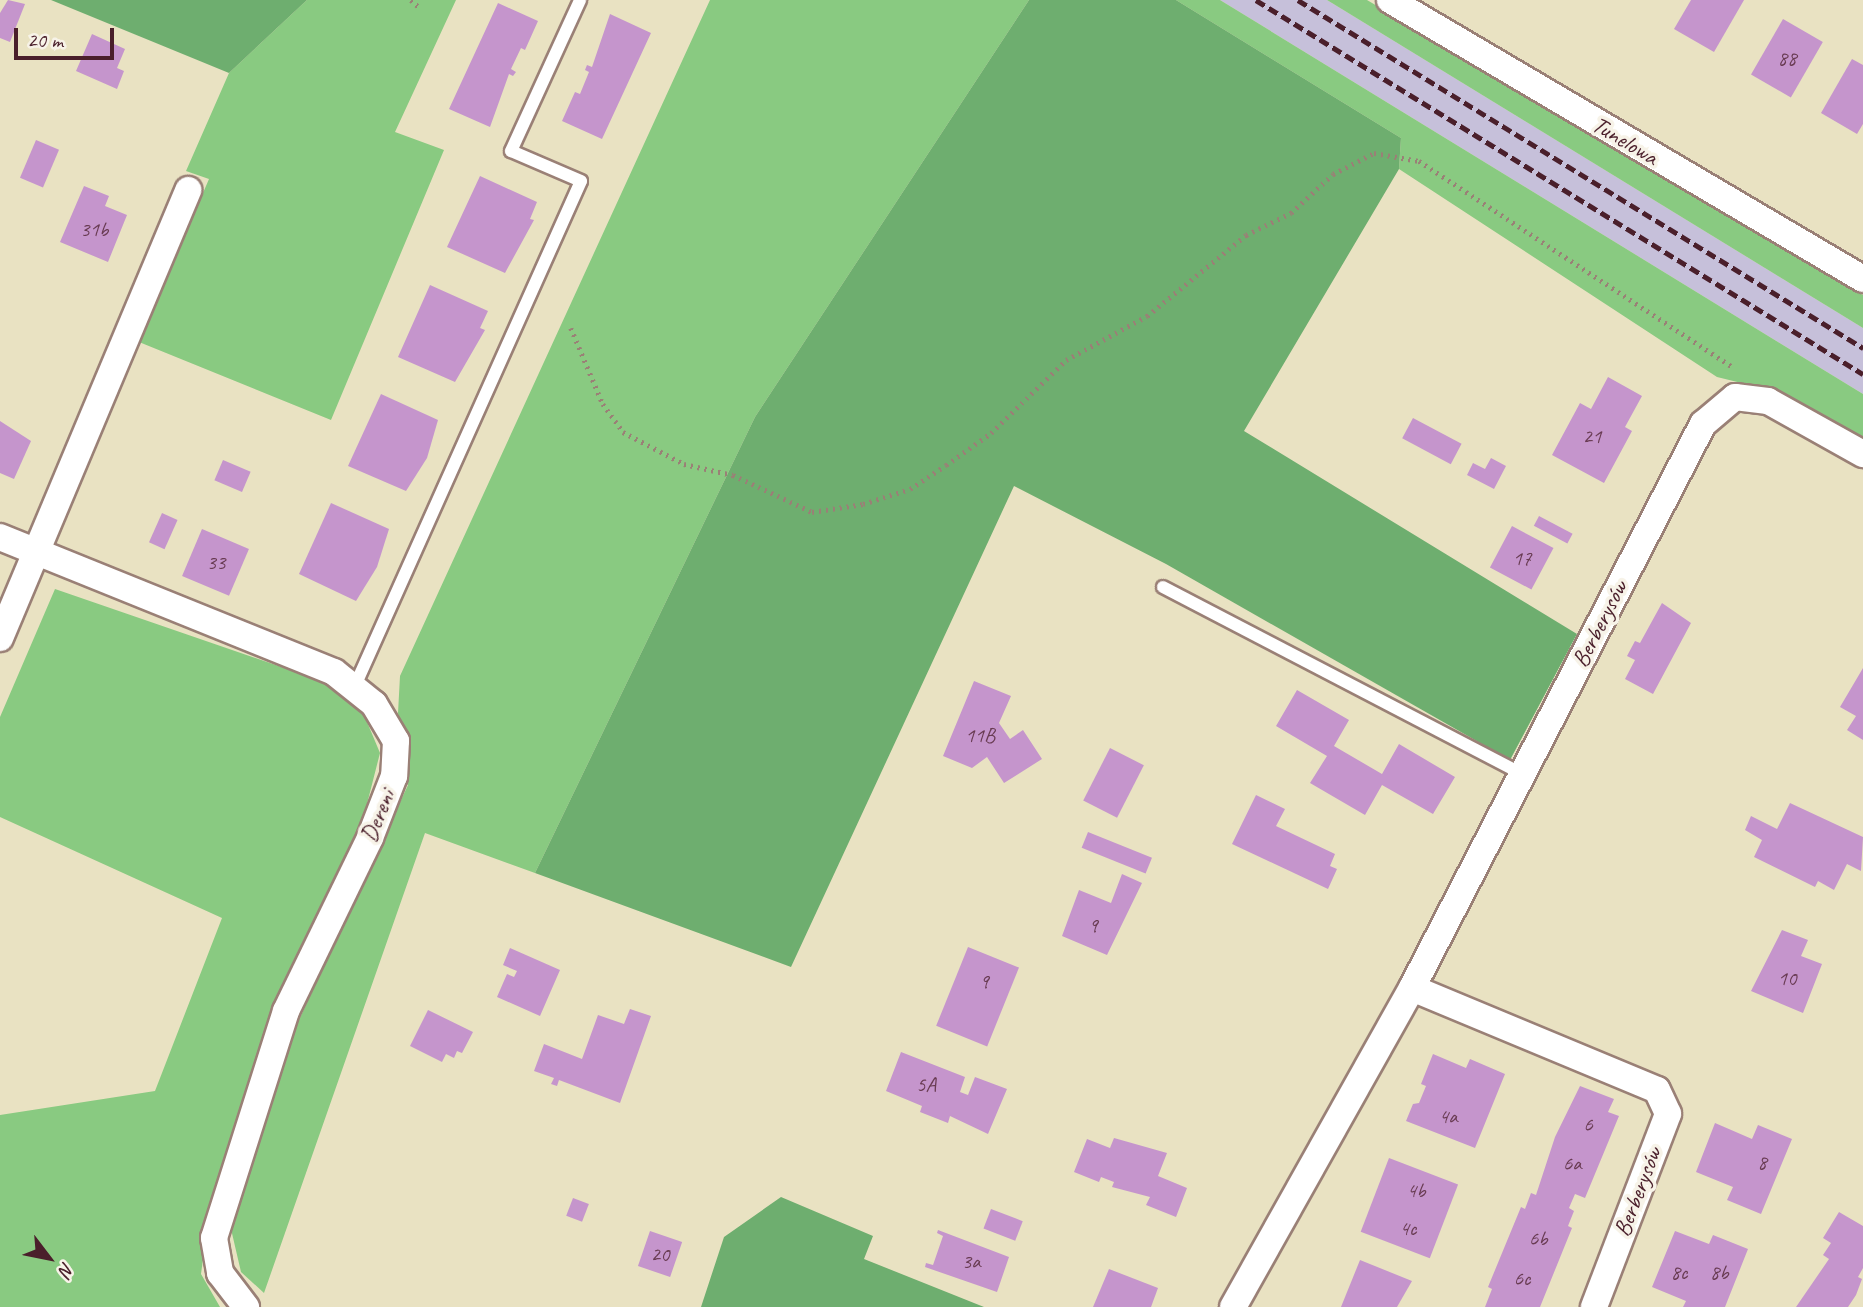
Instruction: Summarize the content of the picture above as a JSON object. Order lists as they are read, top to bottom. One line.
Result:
{"streets":{"street":["Tunelowa","Berberysów","Dereni"]},"house_numbers":["88","31b","21","17","33","11B","9","10","9","5A","4a","6","8","6a","4b","4c","6b","20","3a","8c","8b","6c"],"scale_bar":"20 m","north":"bottom right"}
